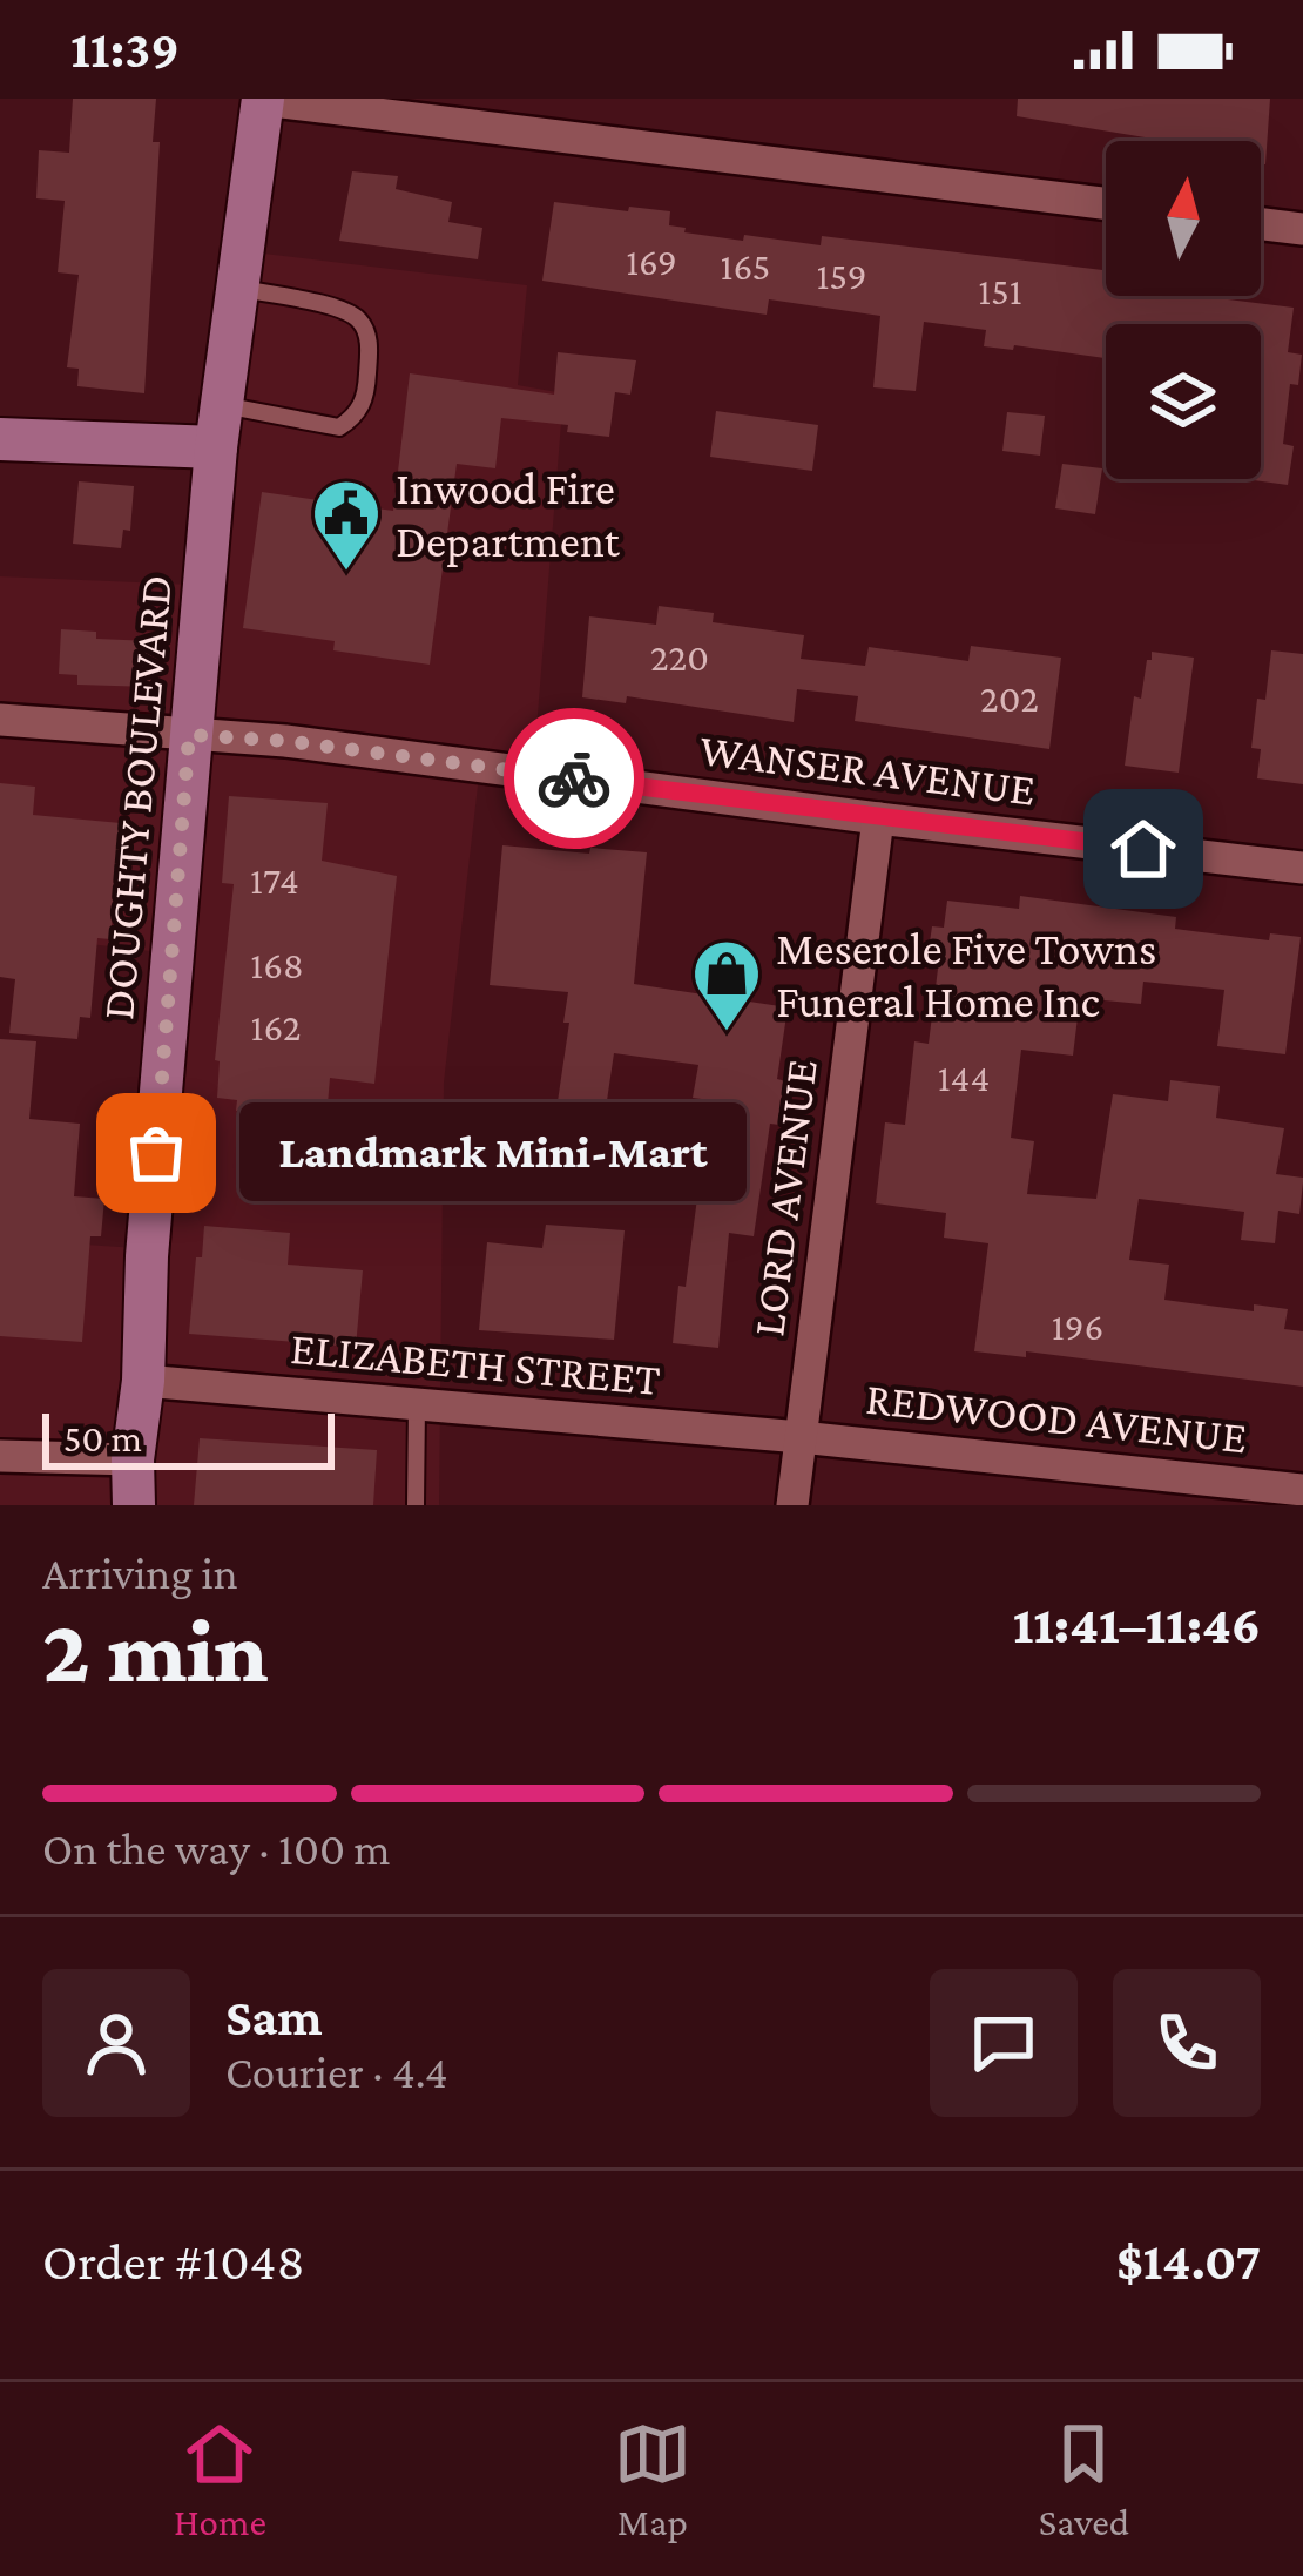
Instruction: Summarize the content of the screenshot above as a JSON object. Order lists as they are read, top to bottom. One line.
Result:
{"streets":{"main road":["DOUGHTY BOULEVARD"],"street":["WANSER AVENUE","LORD AVENUE","ELIZABETH STREET","REDWOOD AVENUE"]},"crossings":[["WANSER AVENUE","DOUGHTY BOULEVARD"],["WANSER AVENUE","LORD AVENUE"],["DOUGHTY BOULEVARD","ELIZABETH STREET"],["LORD AVENUE","ELIZABETH STREET"],["LORD AVENUE","REDWOOD AVENUE"],["ELIZABETH STREET","REDWOOD AVENUE"]],"places":{"public building":["Inwood Fire Department"],"shop":["Meserole Five Towns Funeral Home Inc"],"other":["Landmark Mini-Mart"]},"house_numbers":["169","165","159","151","220","202","174","168","162","144","196"],"scale_bar":"50 m","north":"top","page":{"status":"11:39","bubble":"Landmark Mini-Mart","scale":"50 m","heading":["2 min","Arriving in","11:41–11:46"],"panel":["Sam","Courier · 4.4","Order #1048","$14.07"],"bar":"On the way · 100 m","tabs":["Home","Map","Saved"]}}
